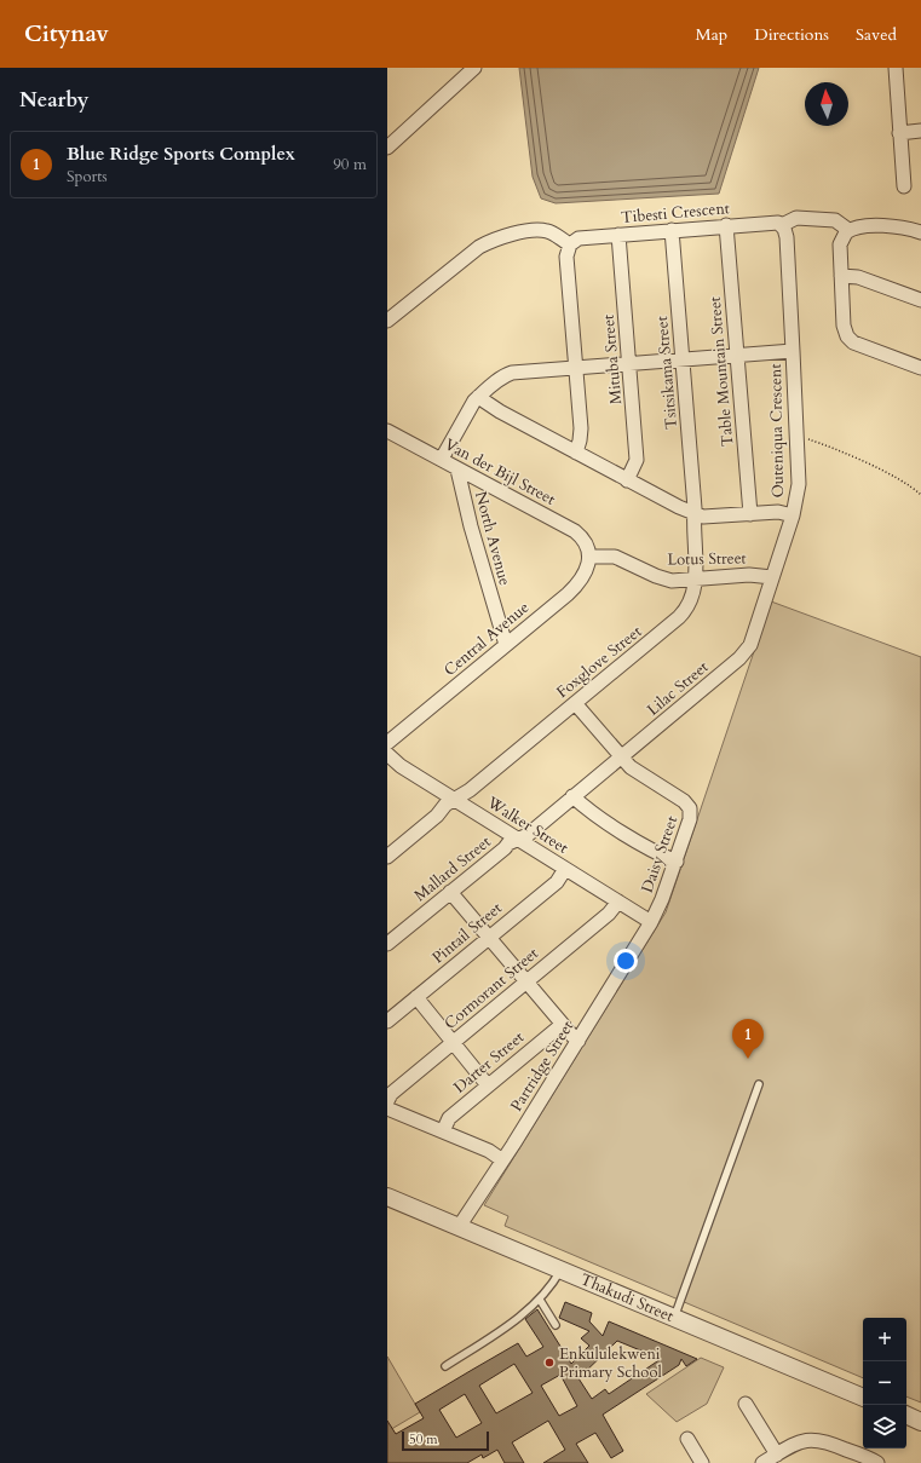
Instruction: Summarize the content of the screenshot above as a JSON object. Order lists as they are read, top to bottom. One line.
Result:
{"streets":{"street":["Tibesti Crescent","Mituba Street","Table Mountain Street","Tsitsikama Street","Outeniqua Crescent","Van der Bijl Street","North Avenue","Lotus Street","Central Avenue","Foxglove Street","Lilac Street","Walker Street","Daisy Street","Mallard Street","Pintail Street","Cormorant Street","Darter Street","Partridge Street","Thakudi Street"]},"crossings":[["Tibesti Crescent","Mituba Street"],["Tibesti Crescent","Table Mountain Street"],["Tibesti Crescent","Tsitsikama Street"],["Mituba Street","Outeniqua Crescent"],["Table Mountain Street","Outeniqua Crescent"],["Tsitsikama Street","Outeniqua Crescent"],["Tsitsikama Street","Foxglove Street"],["Outeniqua Crescent","Van der Bijl Street"],["Outeniqua Crescent","Foxglove Street"],["Outeniqua Crescent","Lilac Street"],["Van der Bijl Street","North Avenue"],["Van der Bijl Street","Lotus Street"],["Van der Bijl Street","Central Avenue"],["North Avenue","Central Avenue"],["Lotus Street","Central Avenue"],["Lotus Street","Foxglove Street"],["Lotus Street","Lilac Street"],["Foxglove Street","Walker Street"],["Foxglove Street","Daisy Street"],["Lilac Street","Walker Street"],["Lilac Street","Daisy Street"],["Lilac Street","Mallard Street"],["Walker Street","Daisy Street"],["Walker Street","Mallard Street"],["Walker Street","Pintail Street"],["Walker Street","Cormorant Street"],["Walker Street","Partridge Street"],["Daisy Street","Partridge Street"],["Partridge Street","Thakudi Street"]],"places":["Enkululekweni Primary School"],"scale_bar":"50 m","north":"top","page":{"header":"Citynav","nav":["Map","Directions","Saved"],"heading":"Nearby","list":[{"mark":"1","name":"Blue Ridge Sports Complex","note":"Sports","value":"90 m"}],"pins":"1","map_buttons":["+","−"],"scale":"50 m"}}
